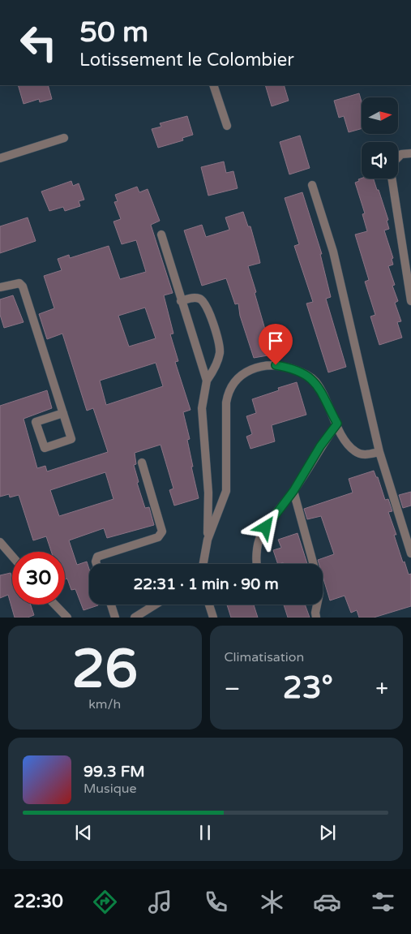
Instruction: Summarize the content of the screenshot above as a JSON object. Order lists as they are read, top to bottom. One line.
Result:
{"north":"right","page":{"turn":["50 m","Lotissement le Colombier"],"limit":"30","trip":"22:31 · 1 min · 90 m","tile":[["26","km/h"],"Climatisation"],"heat":["−","23°","+"],"song":["99.3 FM","Musique"],"tabs":"22:30"}}
